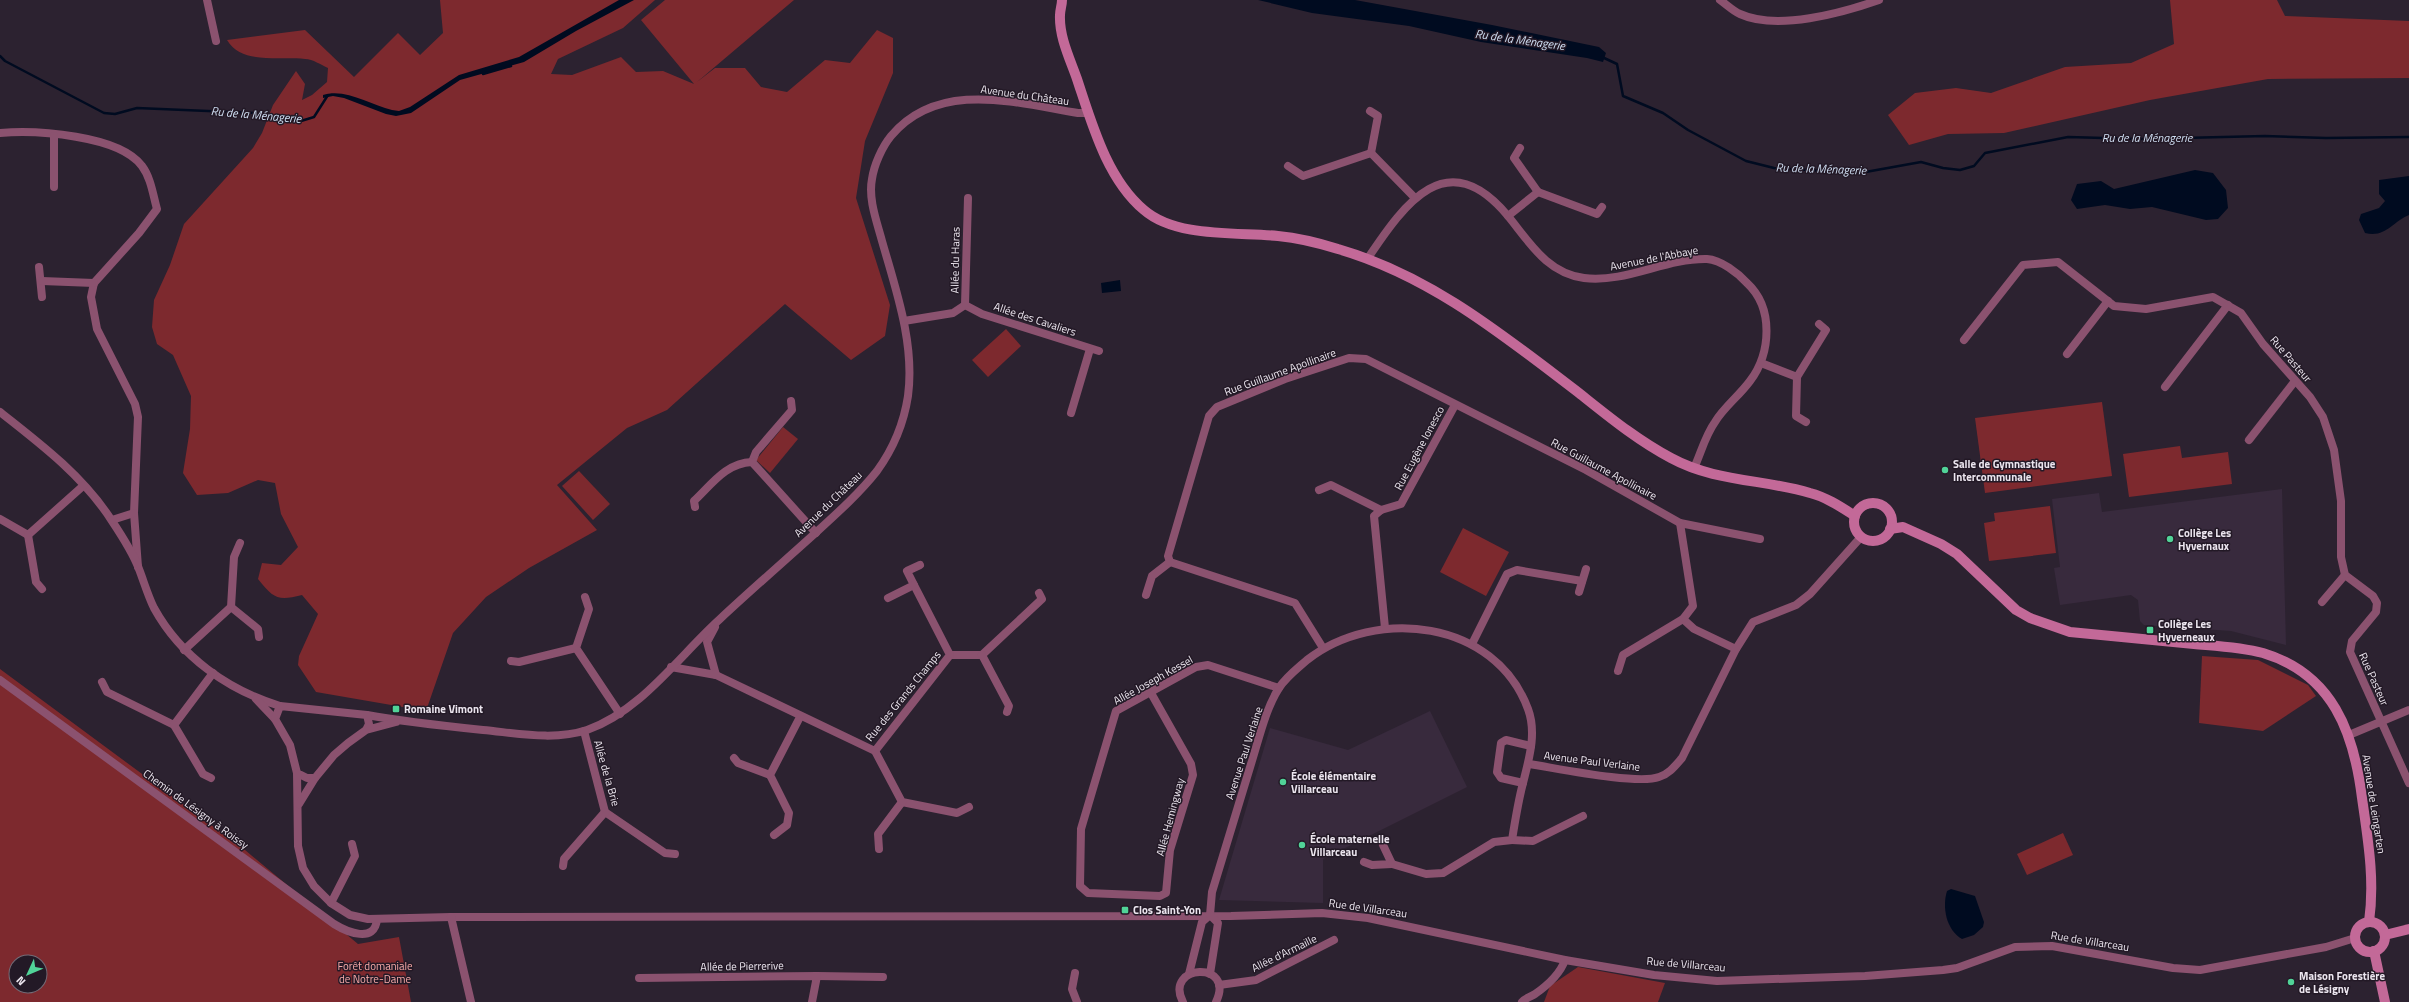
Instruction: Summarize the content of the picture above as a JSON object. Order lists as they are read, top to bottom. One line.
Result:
{"streets":{"street":["Avenue du Château","Avenue de l'Abbaye","Allée du Haras","Allée des Cavaliers","Rue Pasteur","Rue Guillaume Apollinaire","Rue Eugène Ionesco","Allée Joseph Kessel","Rue des Grands Champs","Avenue Paul Verlaine","Allée de la Brie","Avenue de Leingarten","Chemin de Lésigny à Roissy","Allée Hemingway","Rue de Villarceau","Allée d'Armaille","Allée de Pierrerive"]},"crossings":[["Avenue du Château","Allée du Haras"],["Avenue du Château","Rue des Grands Champs"],["Avenue du Château","Allée de la Brie"],["Avenue du Château","Rue de Villarceau"],["Allée du Haras","Allée des Cavaliers"],["Rue Guillaume Apollinaire","Rue Eugène Ionesco"],["Allée Joseph Kessel","Avenue Paul Verlaine"],["Allée Joseph Kessel","Allée Hemingway"],["Avenue Paul Verlaine","Avenue de Leingarten"],["Avenue Paul Verlaine","Rue de Villarceau"],["Avenue de Leingarten","Rue de Villarceau"],["Chemin de Lésigny à Roissy","Rue de Villarceau"]],"water":["Ru de la Ménagerie"],"parks":["Forêt domaniale de Notre-Dame"],"places":{"other":["Salle de Gymnastique Intercommunale","Collège Les Hyvernaux","École élémentaire Villarceau","École maternelle Villarceau","Maison Forestière de Lésigny"],"transit":["Collège Les Hyverneaux","Romaine Vimont","Clos Saint-Yon"]},"north":"bottom left"}
